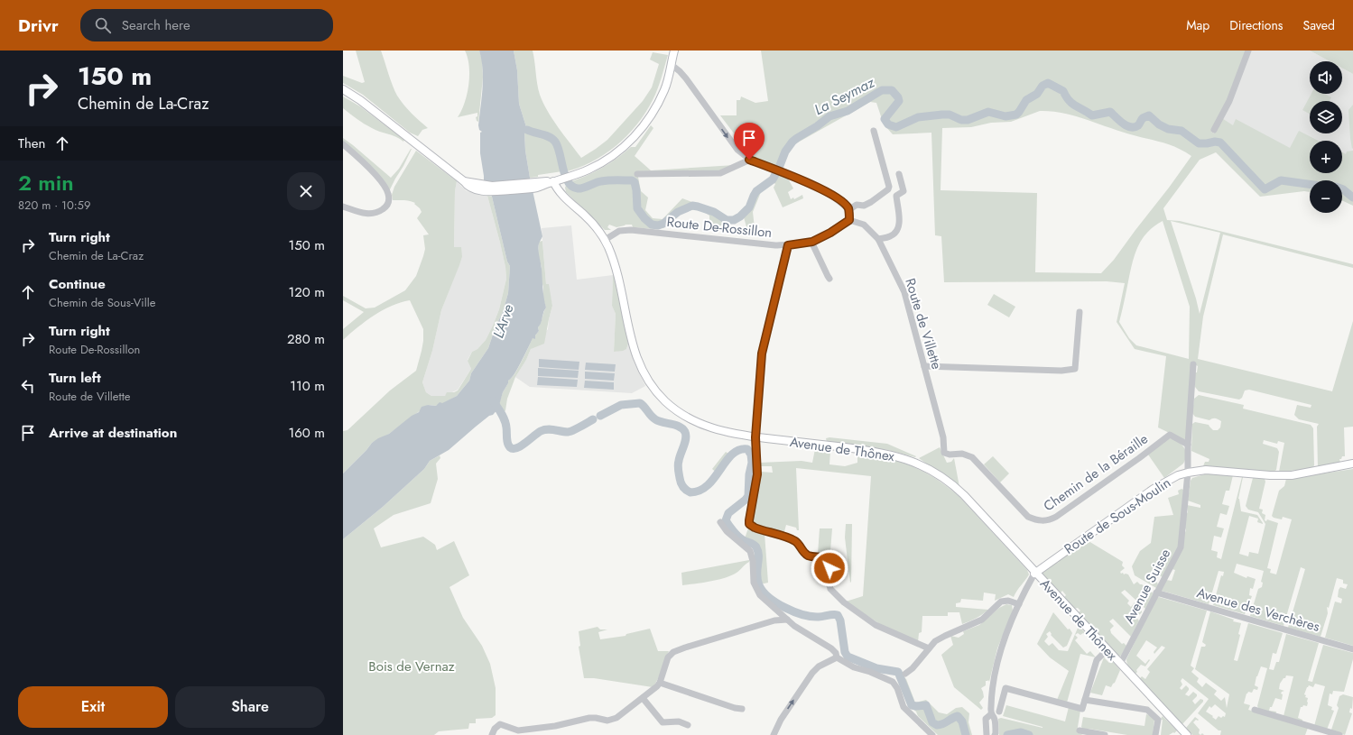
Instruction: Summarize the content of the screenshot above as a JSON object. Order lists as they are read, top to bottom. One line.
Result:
{"streets":{"main road":["Avenue de Thônex","Route de Sous-Moulin"],"street":["Route De-Rossillon","Route de Villette","Chemin de la Béraille","Avenue Suisse","Avenue des Verchères"]},"crossings":[["Route De-Rossillon","Route de Villette"],["Route De-Rossillon","Avenue de Thônex"],["Route de Villette","Chemin de la Béraille"],["Avenue de Thônex","Route de Sous-Moulin"],["Avenue de Thônex","Avenue Suisse"],["Chemin de la Béraille","Avenue Suisse"],["Route de Sous-Moulin","Avenue Suisse"],["Avenue Suisse","Avenue des Verchères"]],"water":["La Seymaz","L'Arve"],"parks":["Bois de Vernaz"],"page":{"header":"Drivr","search":"Search here","nav":["Map","Directions","Saved"],"turn":["150 m","Chemin de La-Craz"],"map_buttons":["+","−"],"then":"Then","heading":["2 min","820 m · 10:59"],"list":[{"name":"Turn right","note":"Chemin de La-Craz","value":"150 m"},{"name":"Continue","note":"Chemin de Sous-Ville","value":"120 m"},{"name":"Turn right","note":"Route De-Rossillon","value":"280 m"},{"name":"Turn left","note":"Route de Villette","value":"110 m"},{"name":"Arrive at destination","value":"160 m"}],"buttons":["Exit","Share"]}}
